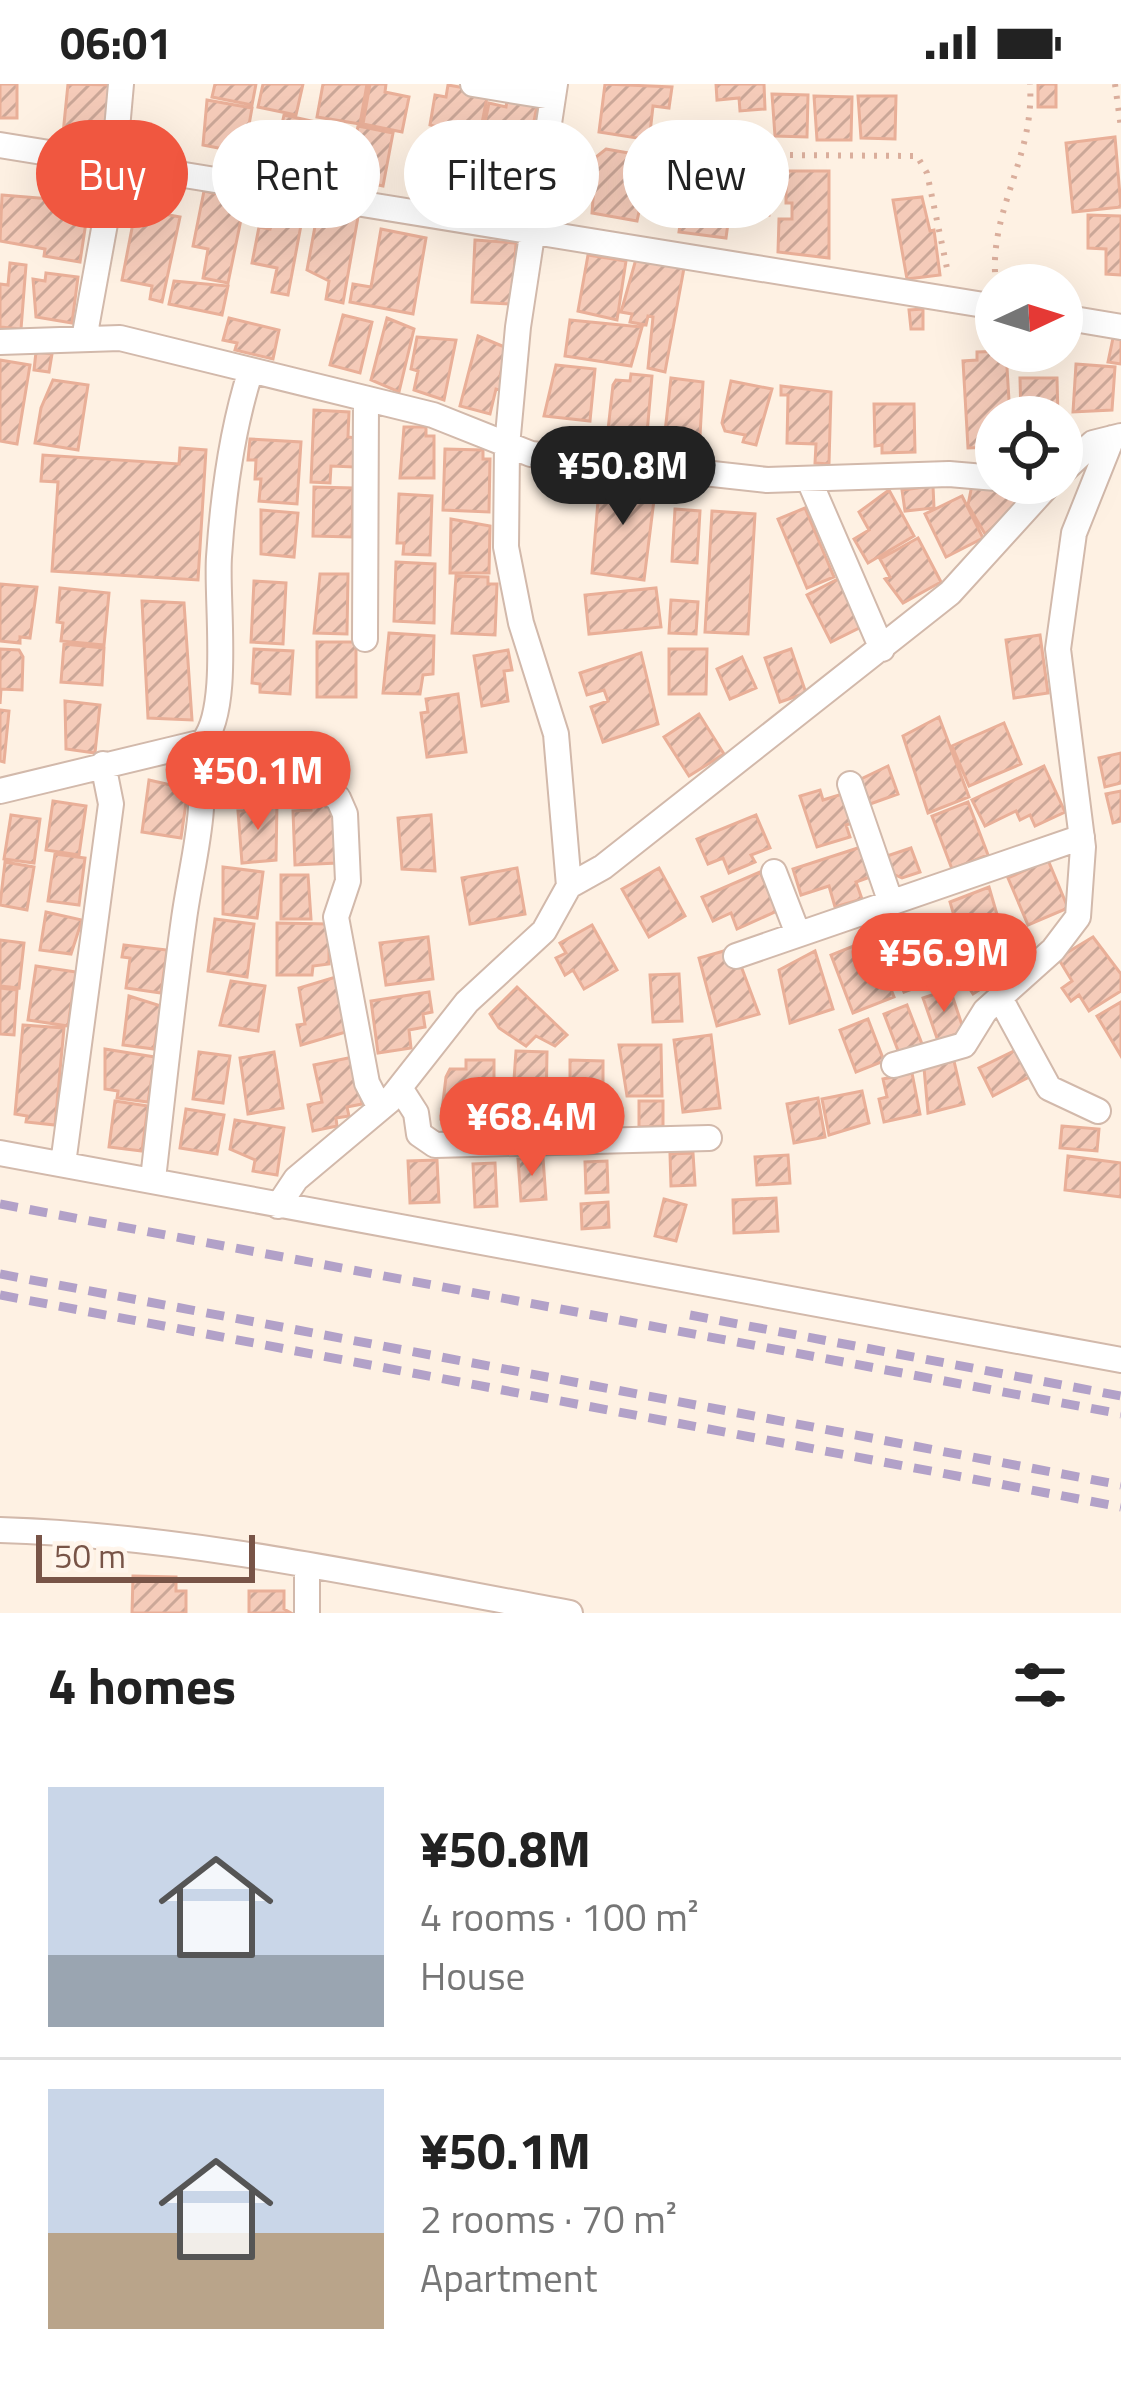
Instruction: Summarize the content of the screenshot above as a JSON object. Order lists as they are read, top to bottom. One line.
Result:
{"scale_bar":"50 m","north":"right","page":{"status":"06:01","chip":["Buy","Rent","Filters","New"],"price":["¥50.8M","¥50.1M","¥56.9M","¥68.4M"],"scale":"50 m","heading":"4 homes","list":[{"name":"¥50.8M","note":"4 rooms · 100 m² · House"},{"name":"¥50.1M","note":"2 rooms · 70 m² · Apartment"}]}}
